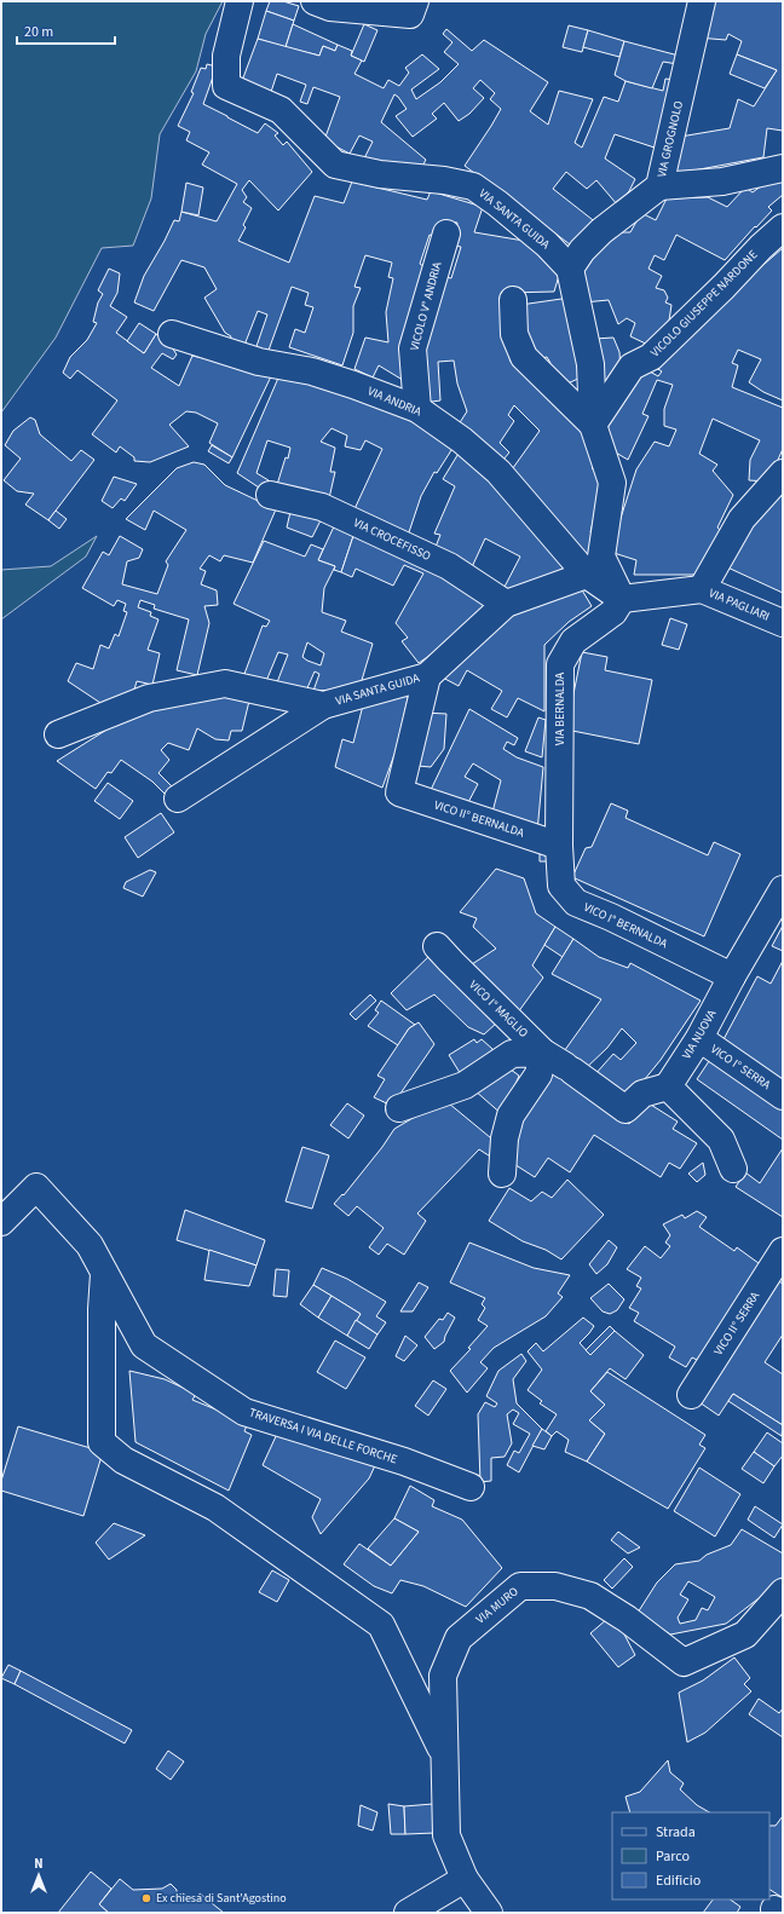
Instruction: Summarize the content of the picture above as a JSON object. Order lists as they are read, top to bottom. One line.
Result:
{"streets":{"street":["VIA GROGNOLO","VIA SANTA GUIDA","VICOLO GIUSEPPE NARDONE","VICOLO V° ANDRIA","VIA ANDRIA","VIA CROCEFISSO","VIA PAGLIARI","VIA BERNALDA","VICO II° BERNALDA","VICO I° BERNALDA","VICO I° MAGLIO","VIA NUOVA","VICO I° SERRA","VICO II° SERRA","TRAVERSA I VIA DELLE FORCHE","VIA MURO"]},"crossings":[["VIA GROGNOLO","VIA SANTA GUIDA"],["VIA SANTA GUIDA","VIA ANDRIA"],["VIA SANTA GUIDA","VIA CROCEFISSO"],["VIA SANTA GUIDA","VICO II° BERNALDA"],["VICOLO V° ANDRIA","VIA ANDRIA"],["VIA PAGLIARI","VIA BERNALDA"],["VIA BERNALDA","VICO II° BERNALDA"],["VIA BERNALDA","VICO I° BERNALDA"],["VICO II° BERNALDA","VICO I° BERNALDA"],["VICO I° BERNALDA","VIA NUOVA"],["VICO I° MAGLIO","VIA NUOVA"],["VIA NUOVA","VICO I° SERRA"]],"places":["Ex chiesa di Sant'Agostino"],"legend":["Strada","Parco","Edificio"],"scale_bar":"20 m","north":"top"}
